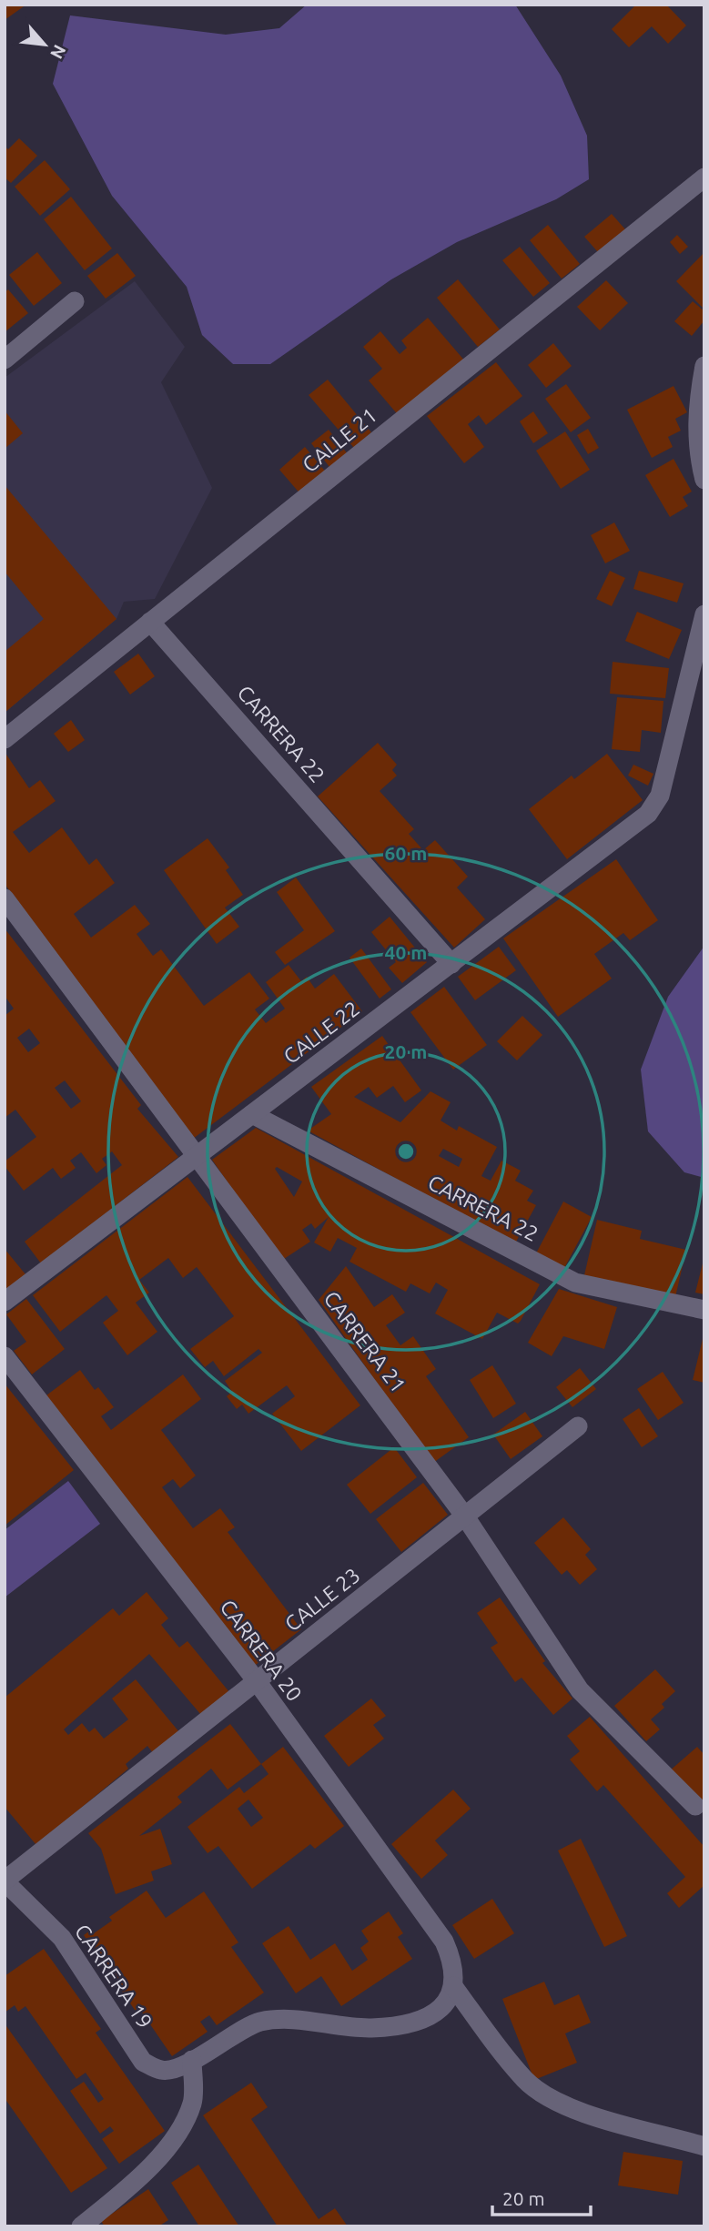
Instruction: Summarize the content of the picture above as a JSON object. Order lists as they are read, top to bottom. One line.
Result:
{"streets":{"street":["CALLE 21","CARRERA 22","CALLE 22","CARRERA 21","CALLE 23","CARRERA 20","CARRERA 19"]},"crossings":[["CALLE 21","CARRERA 22"],["CARRERA 22","CALLE 22"],["CALLE 22","CARRERA 21"],["CARRERA 21","CALLE 23"],["CALLE 23","CARRERA 20"],["CALLE 23","CARRERA 19"],["CARRERA 20","CARRERA 19"]],"scale_bar":"20 m","north":"bottom right","rings":["60 m","40 m","20 m"]}
